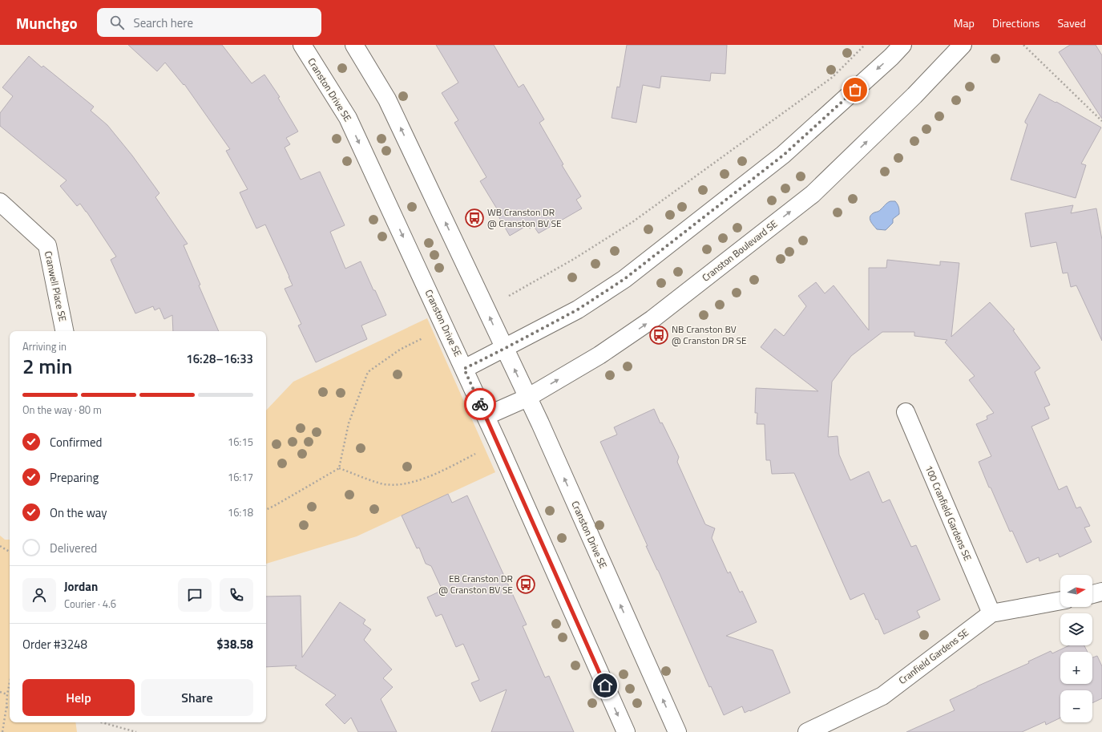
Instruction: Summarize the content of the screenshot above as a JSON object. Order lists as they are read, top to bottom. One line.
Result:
{"streets":{"street":["Cranston Drive SE","Cranston Boulevard SE","Cranwell Place SE","100 Cranfield Gardens SE","Cranfield Gardens SE"]},"crossings":[["Cranston Drive SE","Cranston Boulevard SE"],["100 Cranfield Gardens SE","Cranfield Gardens SE"]],"places":{"bus stop":["WB Cranston DR @ Cranston BV SE","NB Cranston BV @ Cranston DR SE","EB Cranston DR @ Cranston BV SE"]},"north":"right","page":{"header":"Munchgo","search":"Search here","nav":["Map","Directions","Saved"],"heading":["2 min","Arriving in","16:28–16:33"],"panel":["Jordan","Courier · 4.6","Order #3248","$38.58"],"bar":"On the way · 80 m","list":[["Confirmed","16:15"],["Preparing","16:17"],["On the way","16:18"],"Delivered"],"map_buttons":["+","−"],"buttons":["Help","Share"]}}
